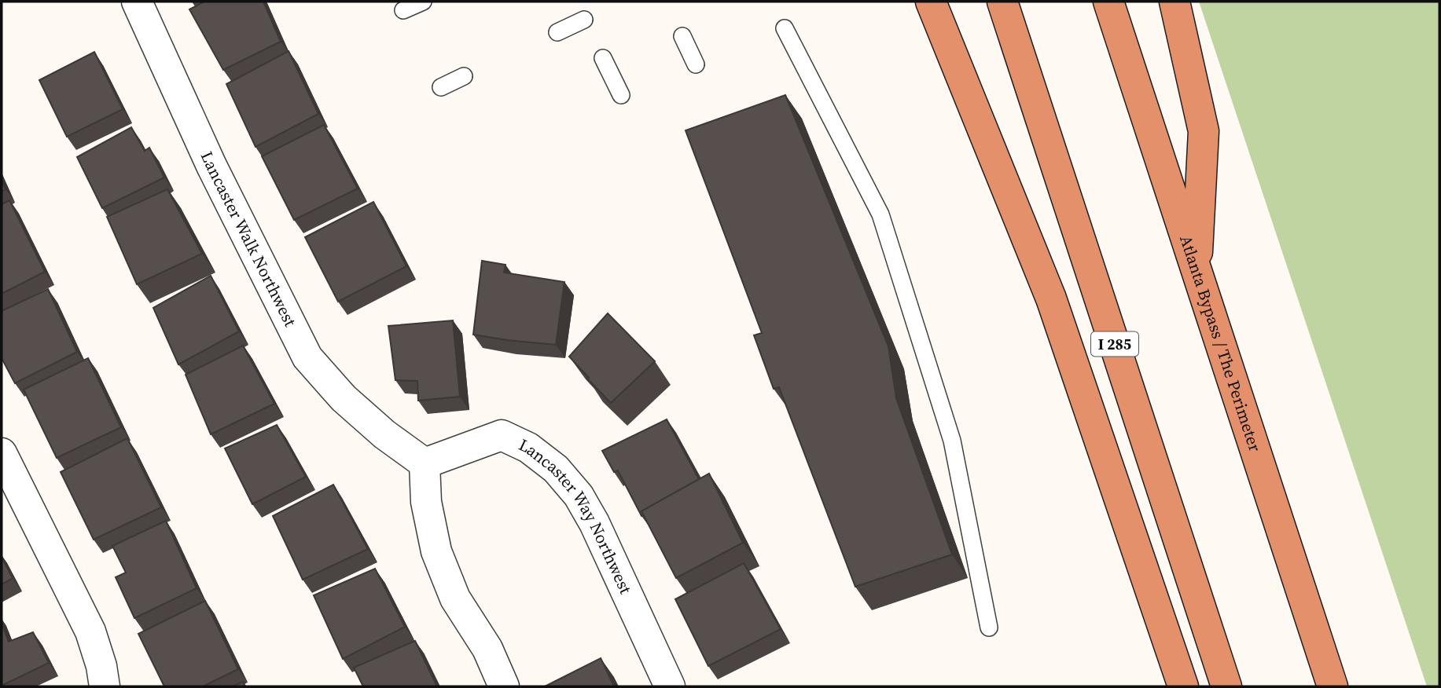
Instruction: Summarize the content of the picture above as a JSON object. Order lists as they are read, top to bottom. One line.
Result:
{"streets":{"highway":["I 285","Atlanta Bypass / The Perimeter"],"street":["Lancaster Walk Northwest","Lancaster Way Northwest"]},"crossings":[["Lancaster Walk Northwest","Lancaster Way Northwest"]]}
